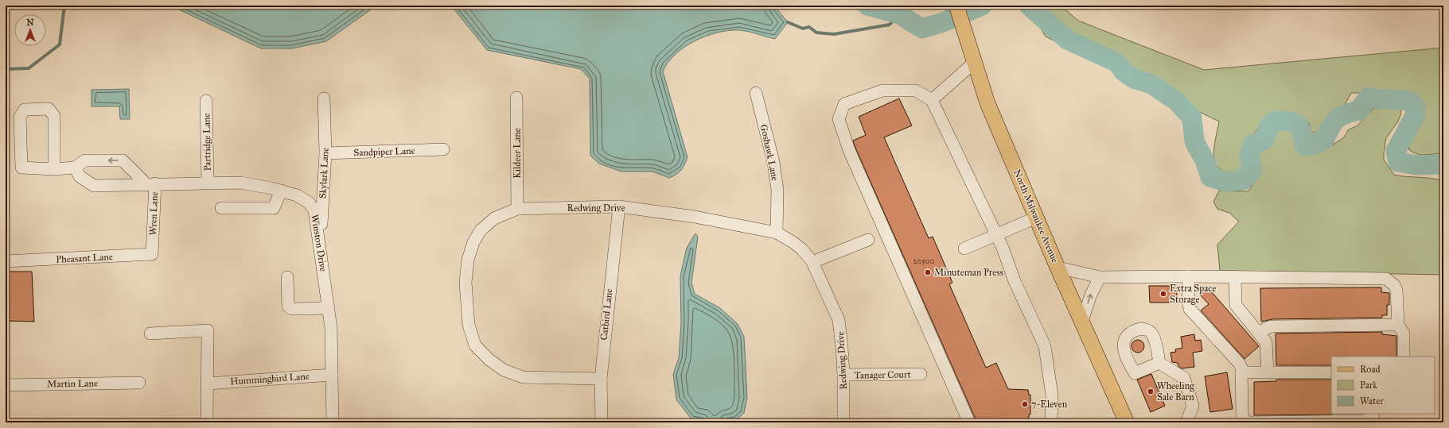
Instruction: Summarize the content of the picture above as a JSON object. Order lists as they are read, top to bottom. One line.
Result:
{"streets":{"main road":["North Milwaukee Avenue"],"street":["Partridge Lane","Sandpiper Lane","Goshawk Lane","Kildeer Lane","Skylark Lane","Redwing Drive","Wren Lane","Winston Drive","Pheasant Lane","Catbird Lane","Tanager Court","Hummingbird Lane","Martin Lane"]},"crossings":[["Partridge Lane","Winston Drive"],["Sandpiper Lane","Skylark Lane"],["Goshawk Lane","Redwing Drive"],["Kildeer Lane","Redwing Drive"],["Skylark Lane","Winston Drive"],["Redwing Drive","Catbird Lane"],["Redwing Drive","Tanager Court"],["Wren Lane","Winston Drive"],["Wren Lane","Pheasant Lane"],["Winston Drive","Hummingbird Lane"]],"places":["Minuteman Press","Extra Space Storage","Wheeling Sale Barn","7-Eleven"],"house_numbers":["20500"],"legend":["Road","Park","Water"],"north":"top"}
